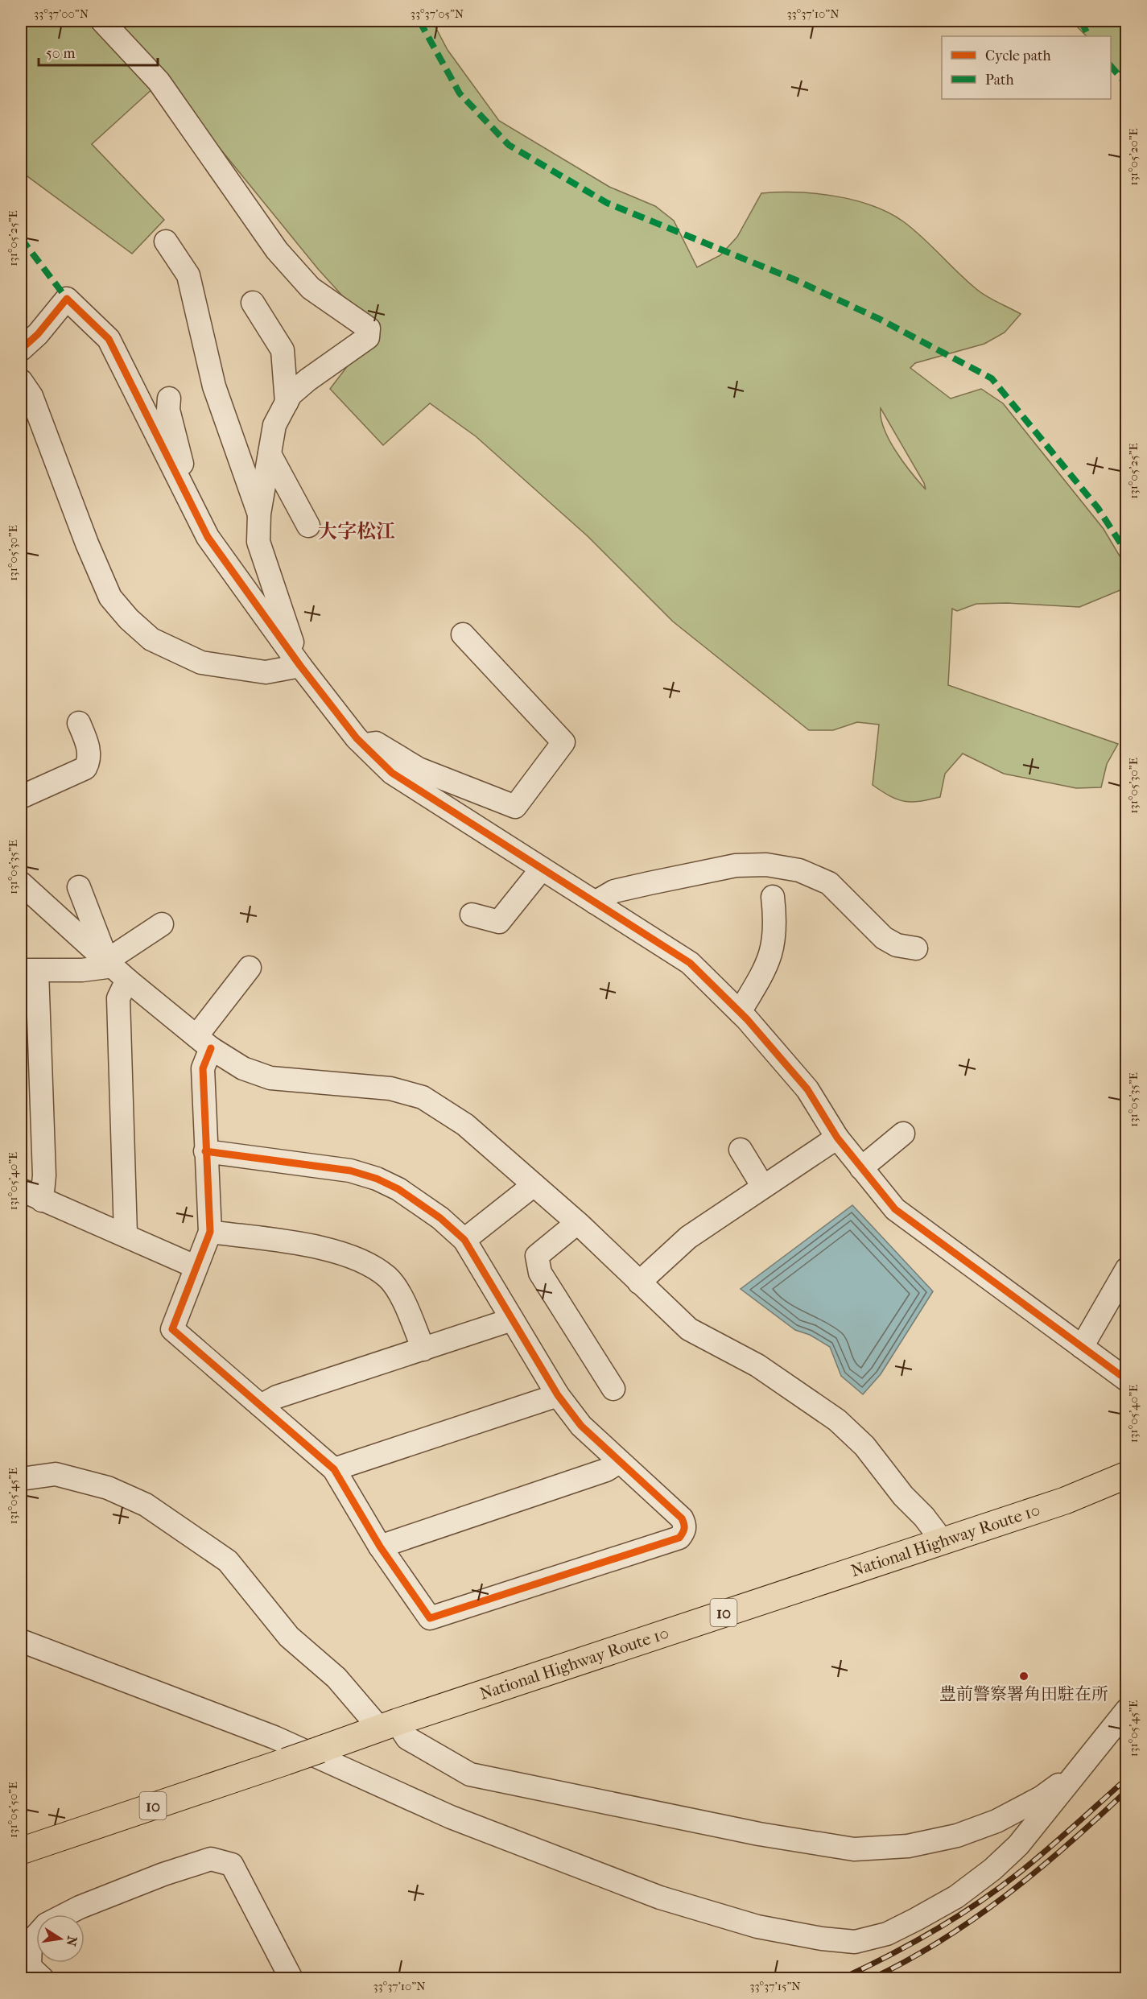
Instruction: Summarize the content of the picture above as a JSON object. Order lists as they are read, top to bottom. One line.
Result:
{"streets":{"highway":["National Highway Route 10","10"]},"districts":["大字松江"],"places":["豊前警察署角田駐在所"],"legend":["Cycle path","Path"],"scale_bar":"50 m","north":"right","coordinates":["33°37'00\"N","33°37'05\"N","33°37'10\"N","131°05'20\"E","131°05'25\"E","131°05'30\"E","131°05'35\"E","131°05'40\"E","131°05'45\"E","131°05'50\"E","33°37'15\"N"]}
